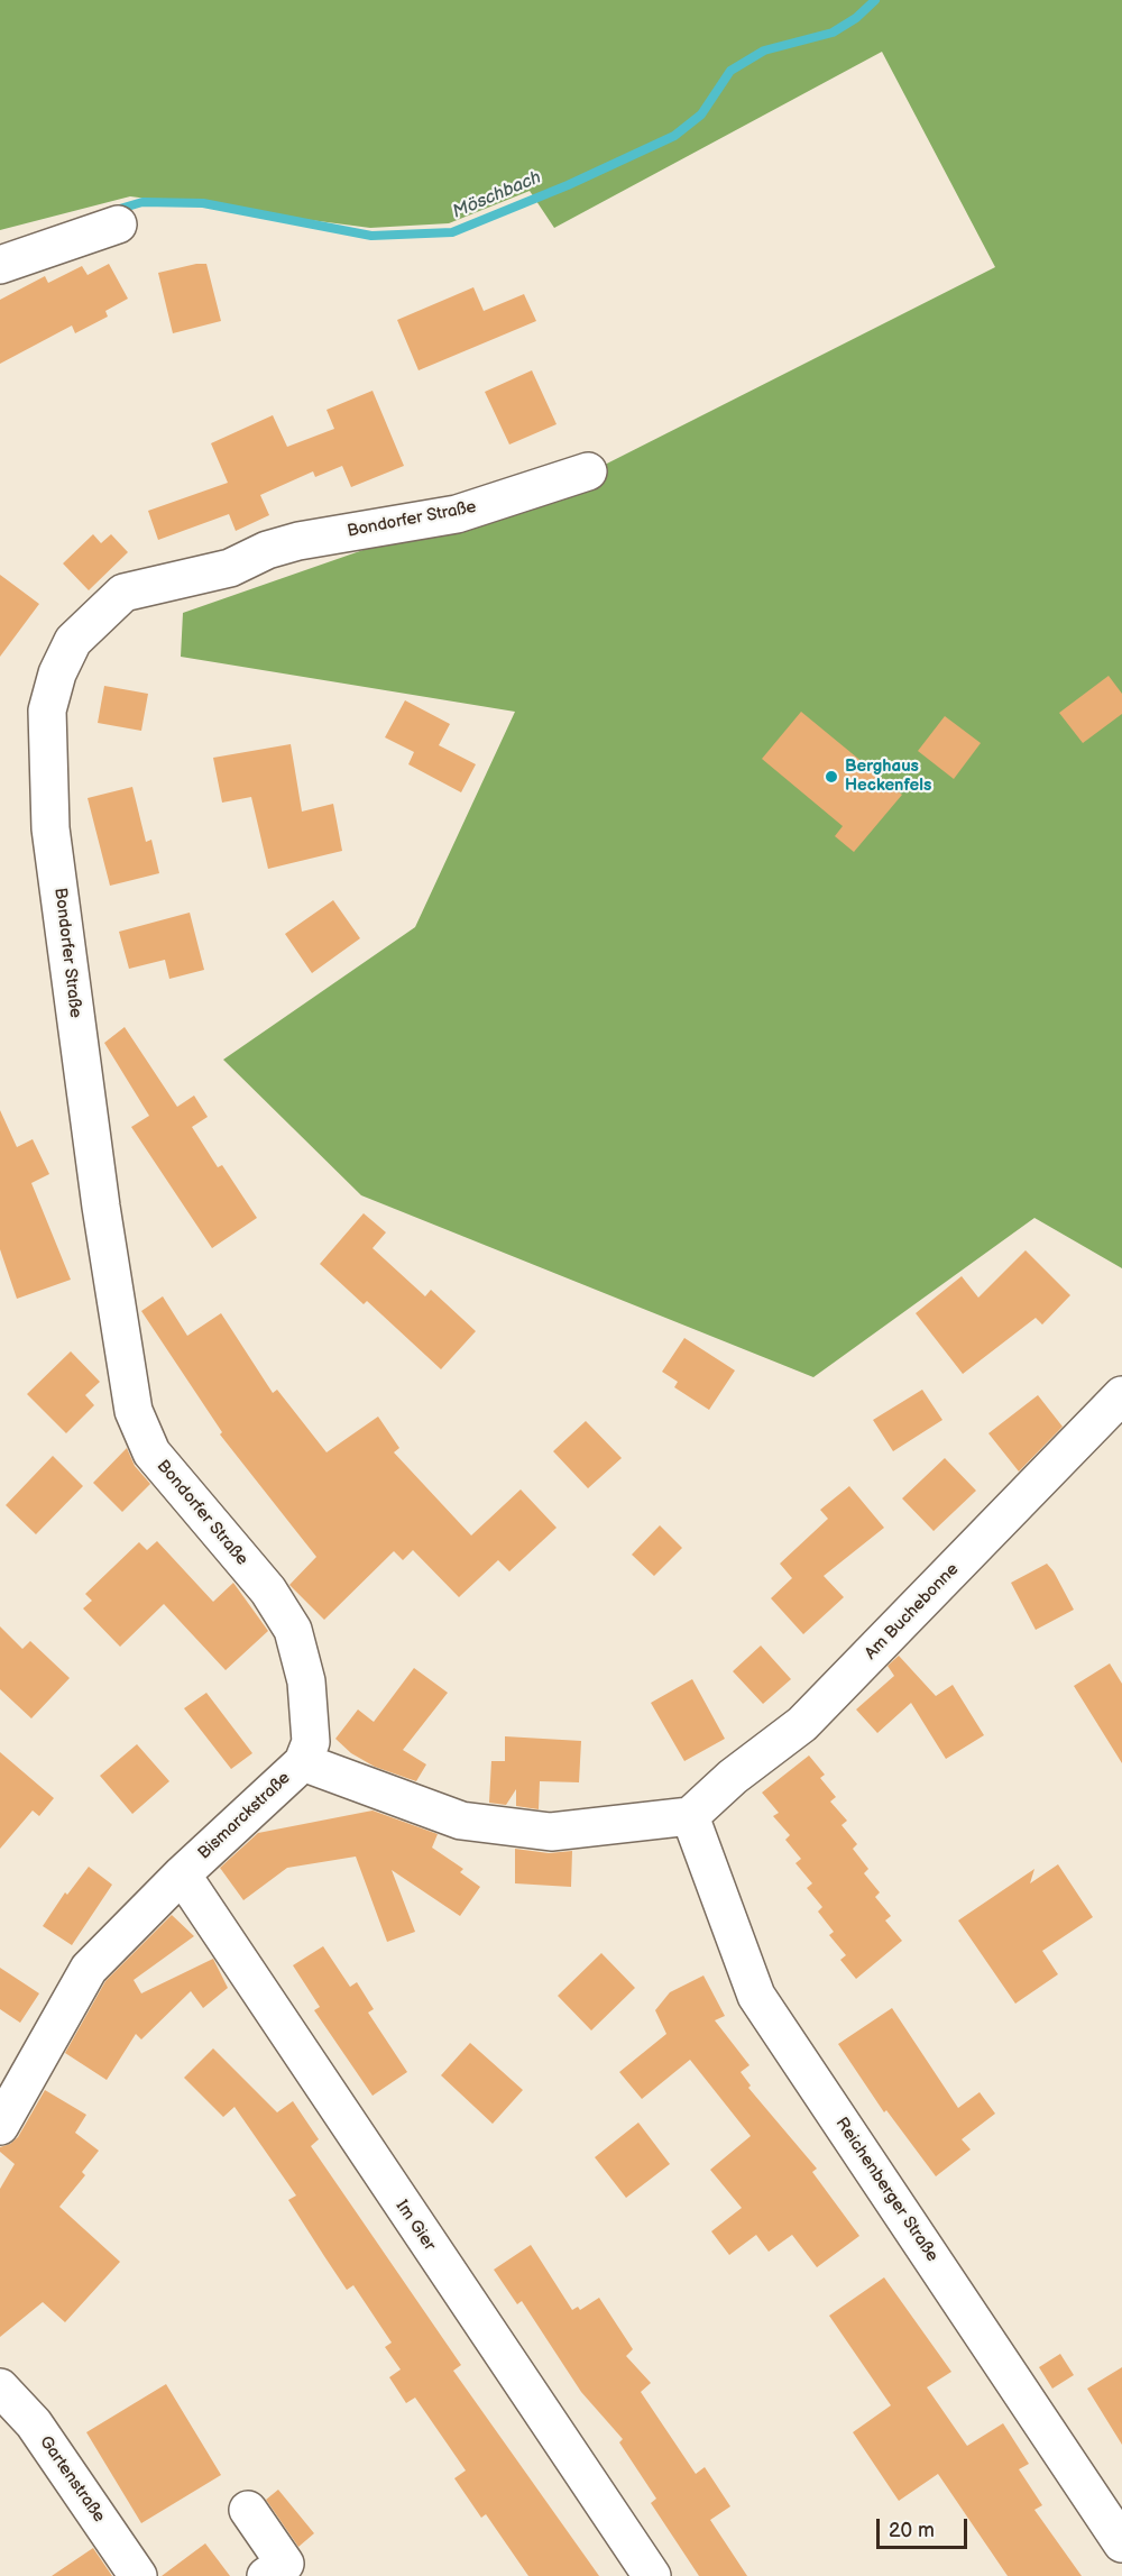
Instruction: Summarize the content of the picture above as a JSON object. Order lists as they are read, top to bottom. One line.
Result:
{"streets":{"street":["Bondorfer Straße","Am Buchebonne","Bismarckstraße","Reichenberger Straße","Im Gier","Gartenstraße"]},"crossings":[["Bondorfer Straße","Bismarckstraße"],["Am Buchebonne","Bismarckstraße"],["Am Buchebonne","Reichenberger Straße"],["Bismarckstraße","Reichenberger Straße"],["Bismarckstraße","Im Gier"]],"water":["Möschbach"],"places":["Berghaus Heckenfels"],"scale_bar":"20 m"}
